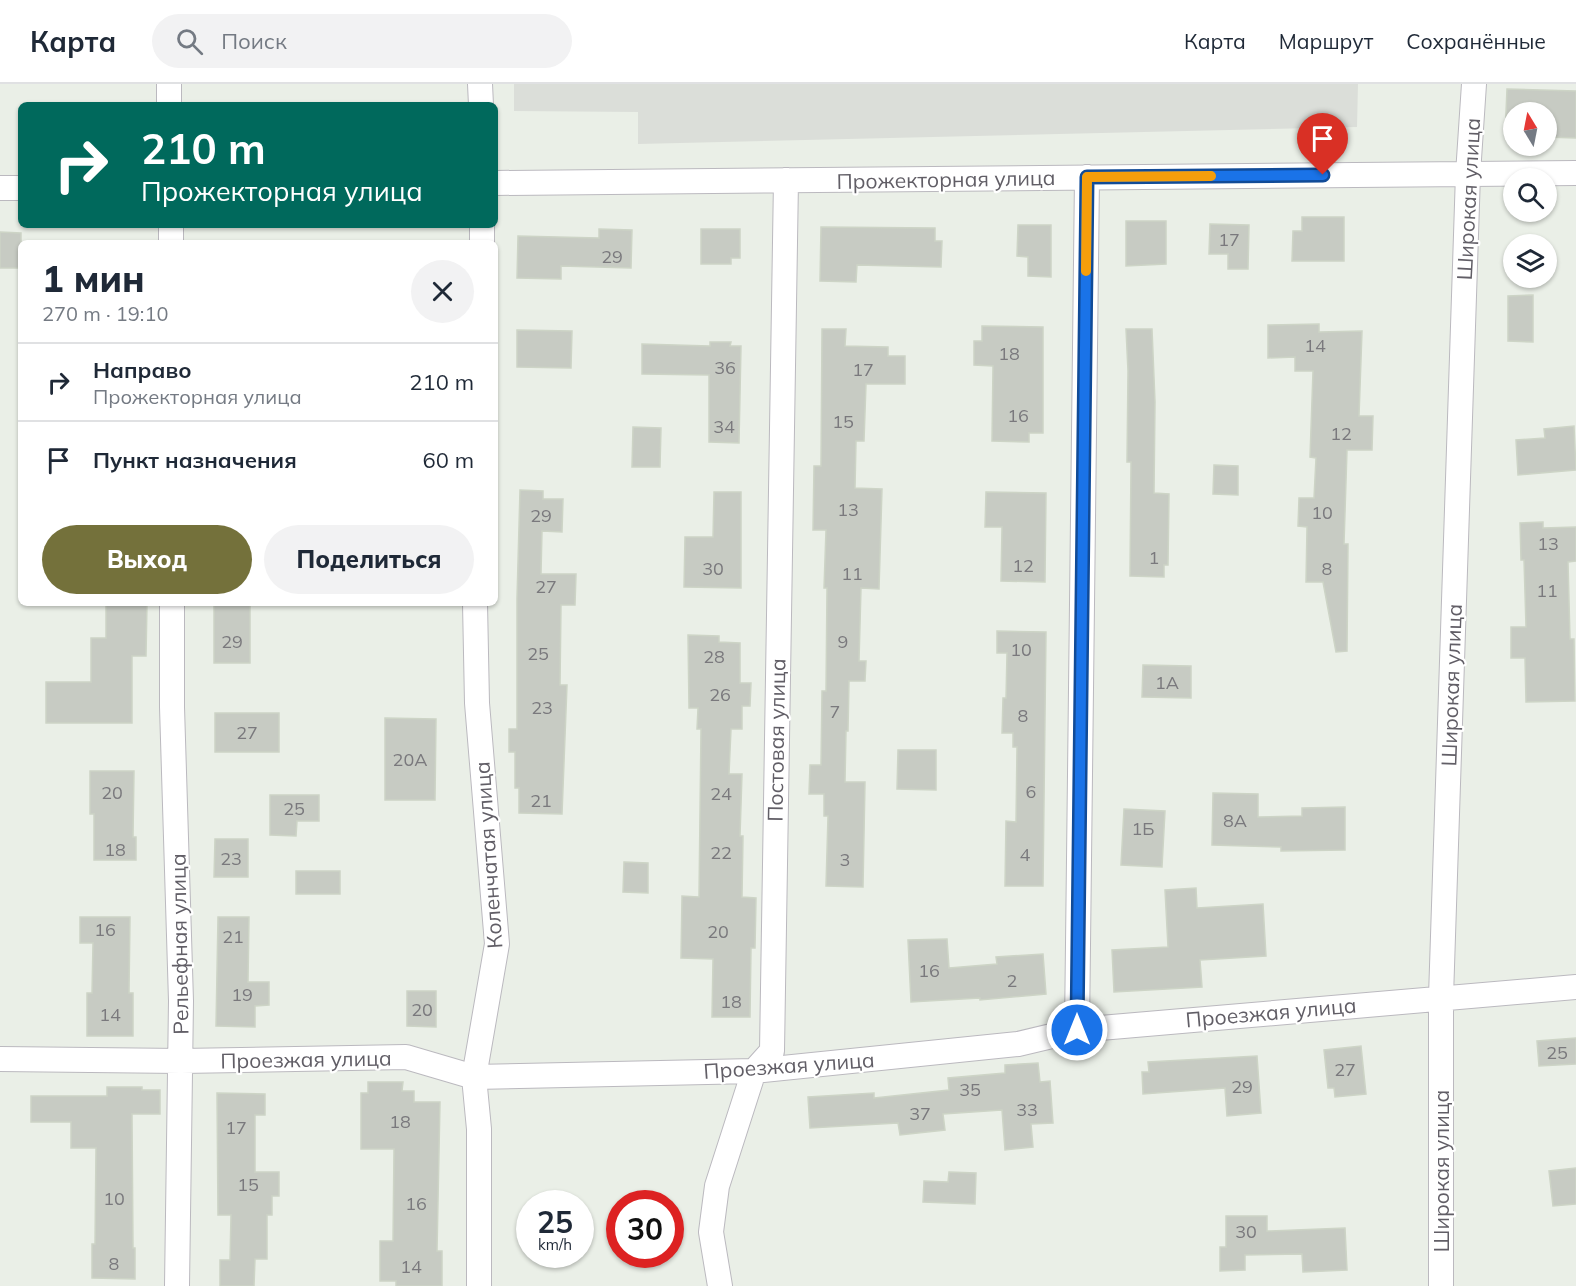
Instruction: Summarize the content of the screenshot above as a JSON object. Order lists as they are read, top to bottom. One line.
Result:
{"streets":{"street":["Прожекторная улица","Широкая улица","Постовая улица","Коленчатая улица","Рельефная улица","Проезжая улица"]},"crossings":[["Прожекторная улица","Широкая улица"],["Прожекторная улица","Постовая улица"],["Широкая улица","Проезжая улица"],["Постовая улица","Проезжая улица"],["Коленчатая улица","Проезжая улица"],["Рельефная улица","Проезжая улица"]],"house_numbers":["17","29","14","18","36","17","16","15","34","12","13","10","29","13","1","12","30","8","11","27","11","29","9","10","25","28","1А","26","23","7","8","27","20А","6","20","24","21","25","8А","1Б","18","22","4","23","3","16","20","21","16","2","19","18","20","14","25","27","29","35","33","37","18","17","15","10","16","30","8","14"],"north":"top","page":{"header":"Карта","search":"Поиск","nav":["Карта","Маршрут","Сохранённые"],"turn":["210 m","Прожекторная улица"],"heading":["1 мин","270 m · 19:10"],"list":[{"name":"Направо","note":"Прожекторная улица","value":"210 m"},{"name":"Пункт назначения","value":"60 m"}],"buttons":["Выход","Поделиться"],"speed":"25 km/h","limit":"30"}}
